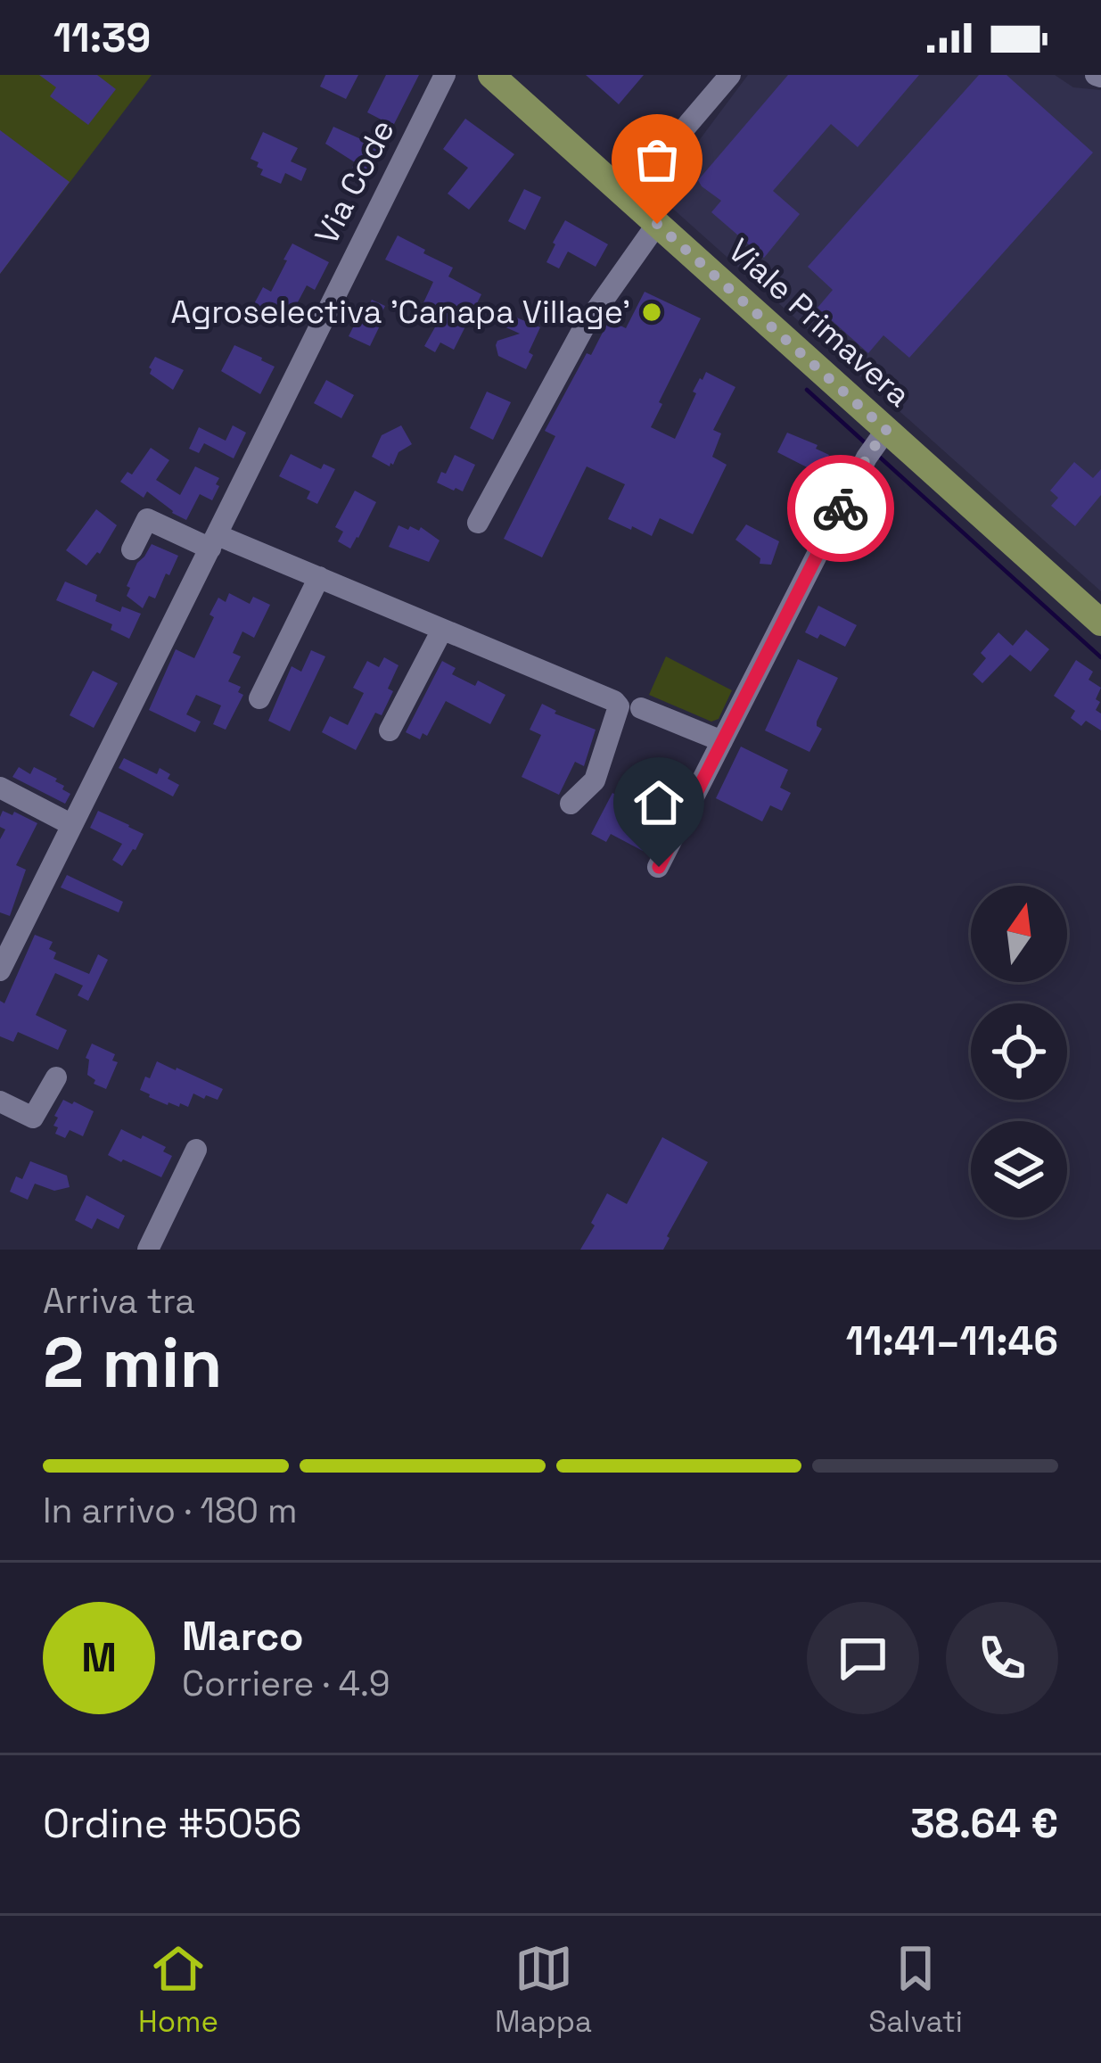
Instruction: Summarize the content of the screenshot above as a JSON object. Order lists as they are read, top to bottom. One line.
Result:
{"streets":{"main road":["Viale Primavera"],"street":["Via Code"]},"places":["Agroselectiva 'Canapa Village'"],"north":"top","page":{"status":"11:39","heading":["2 min","Arriva tra","11:41–11:46"],"panel":["Marco","Corriere · 4.9","Ordine #5056","38.64 €"],"bar":"In arrivo · 180 m","round":"M","tabs":["Home","Mappa","Salvati"]}}
